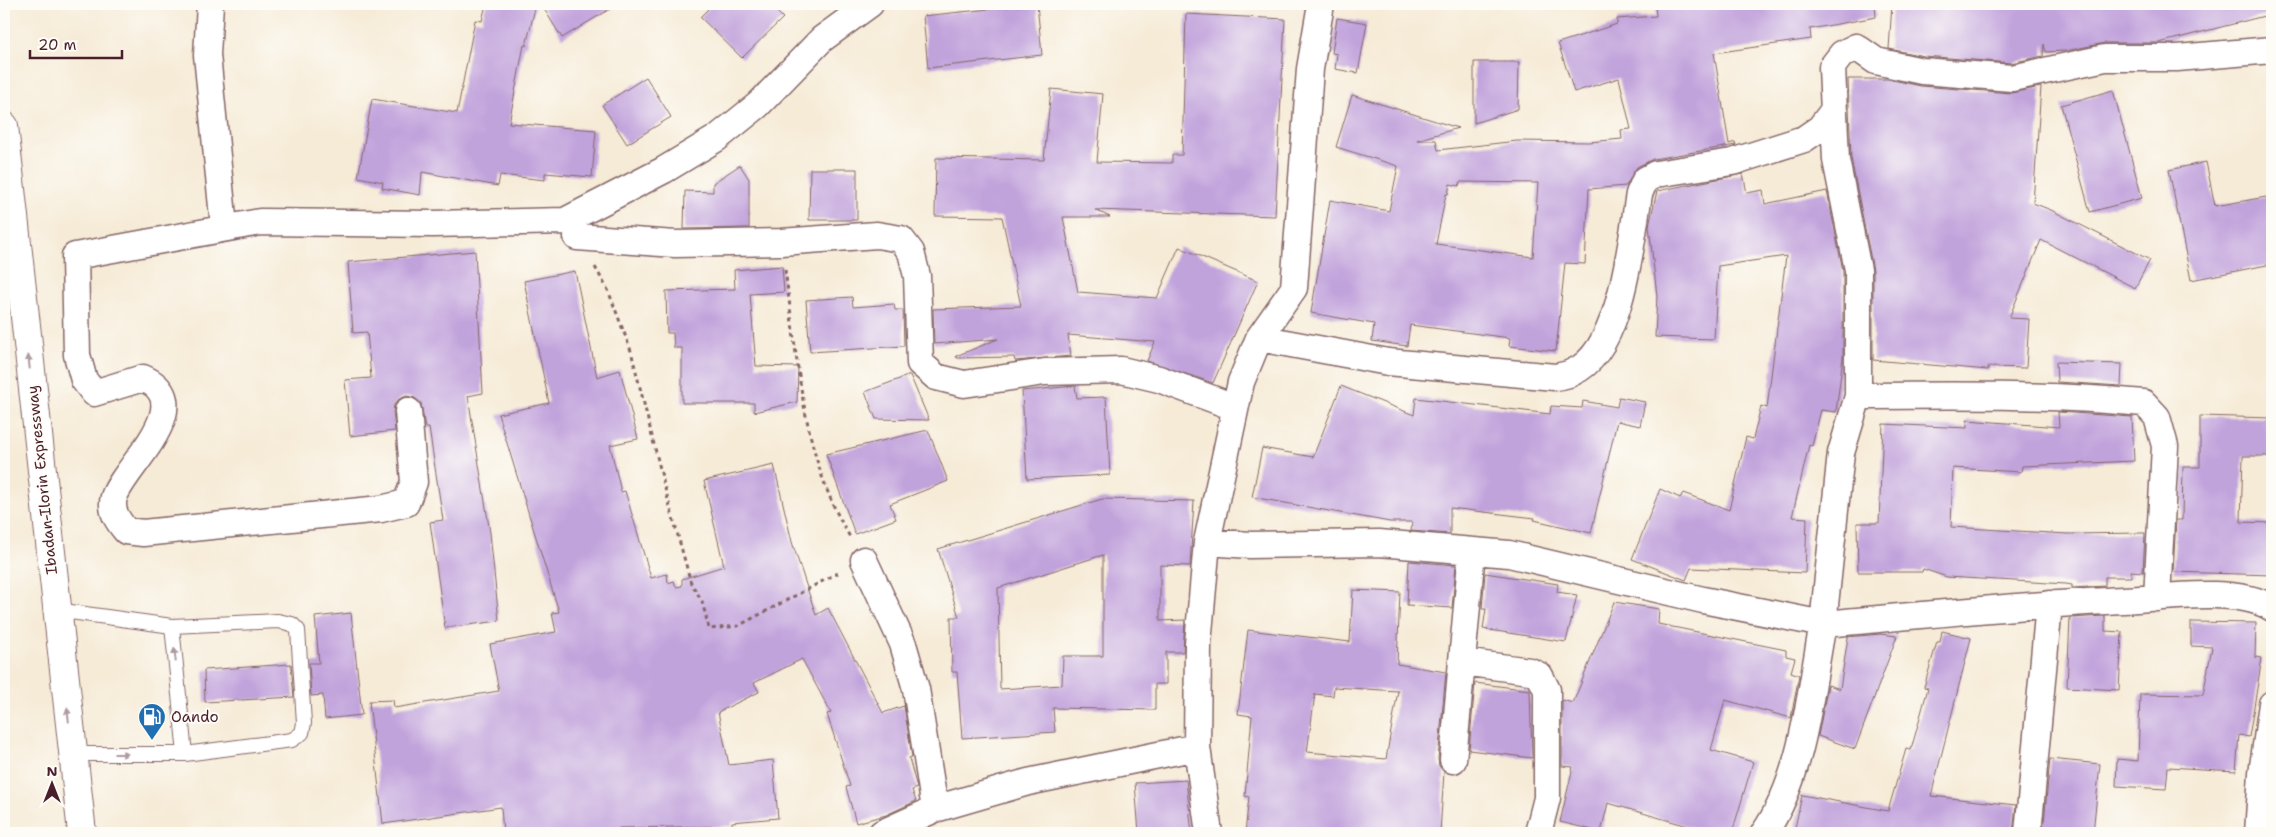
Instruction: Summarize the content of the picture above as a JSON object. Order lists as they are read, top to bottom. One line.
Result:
{"streets":{"highway":["Ibadan-Ilorin Expressway"]},"one_way":["Ibadan-Ilorin Expressway"],"places":{"fuel station":["Oando"]},"scale_bar":"20 m","north":"top"}
